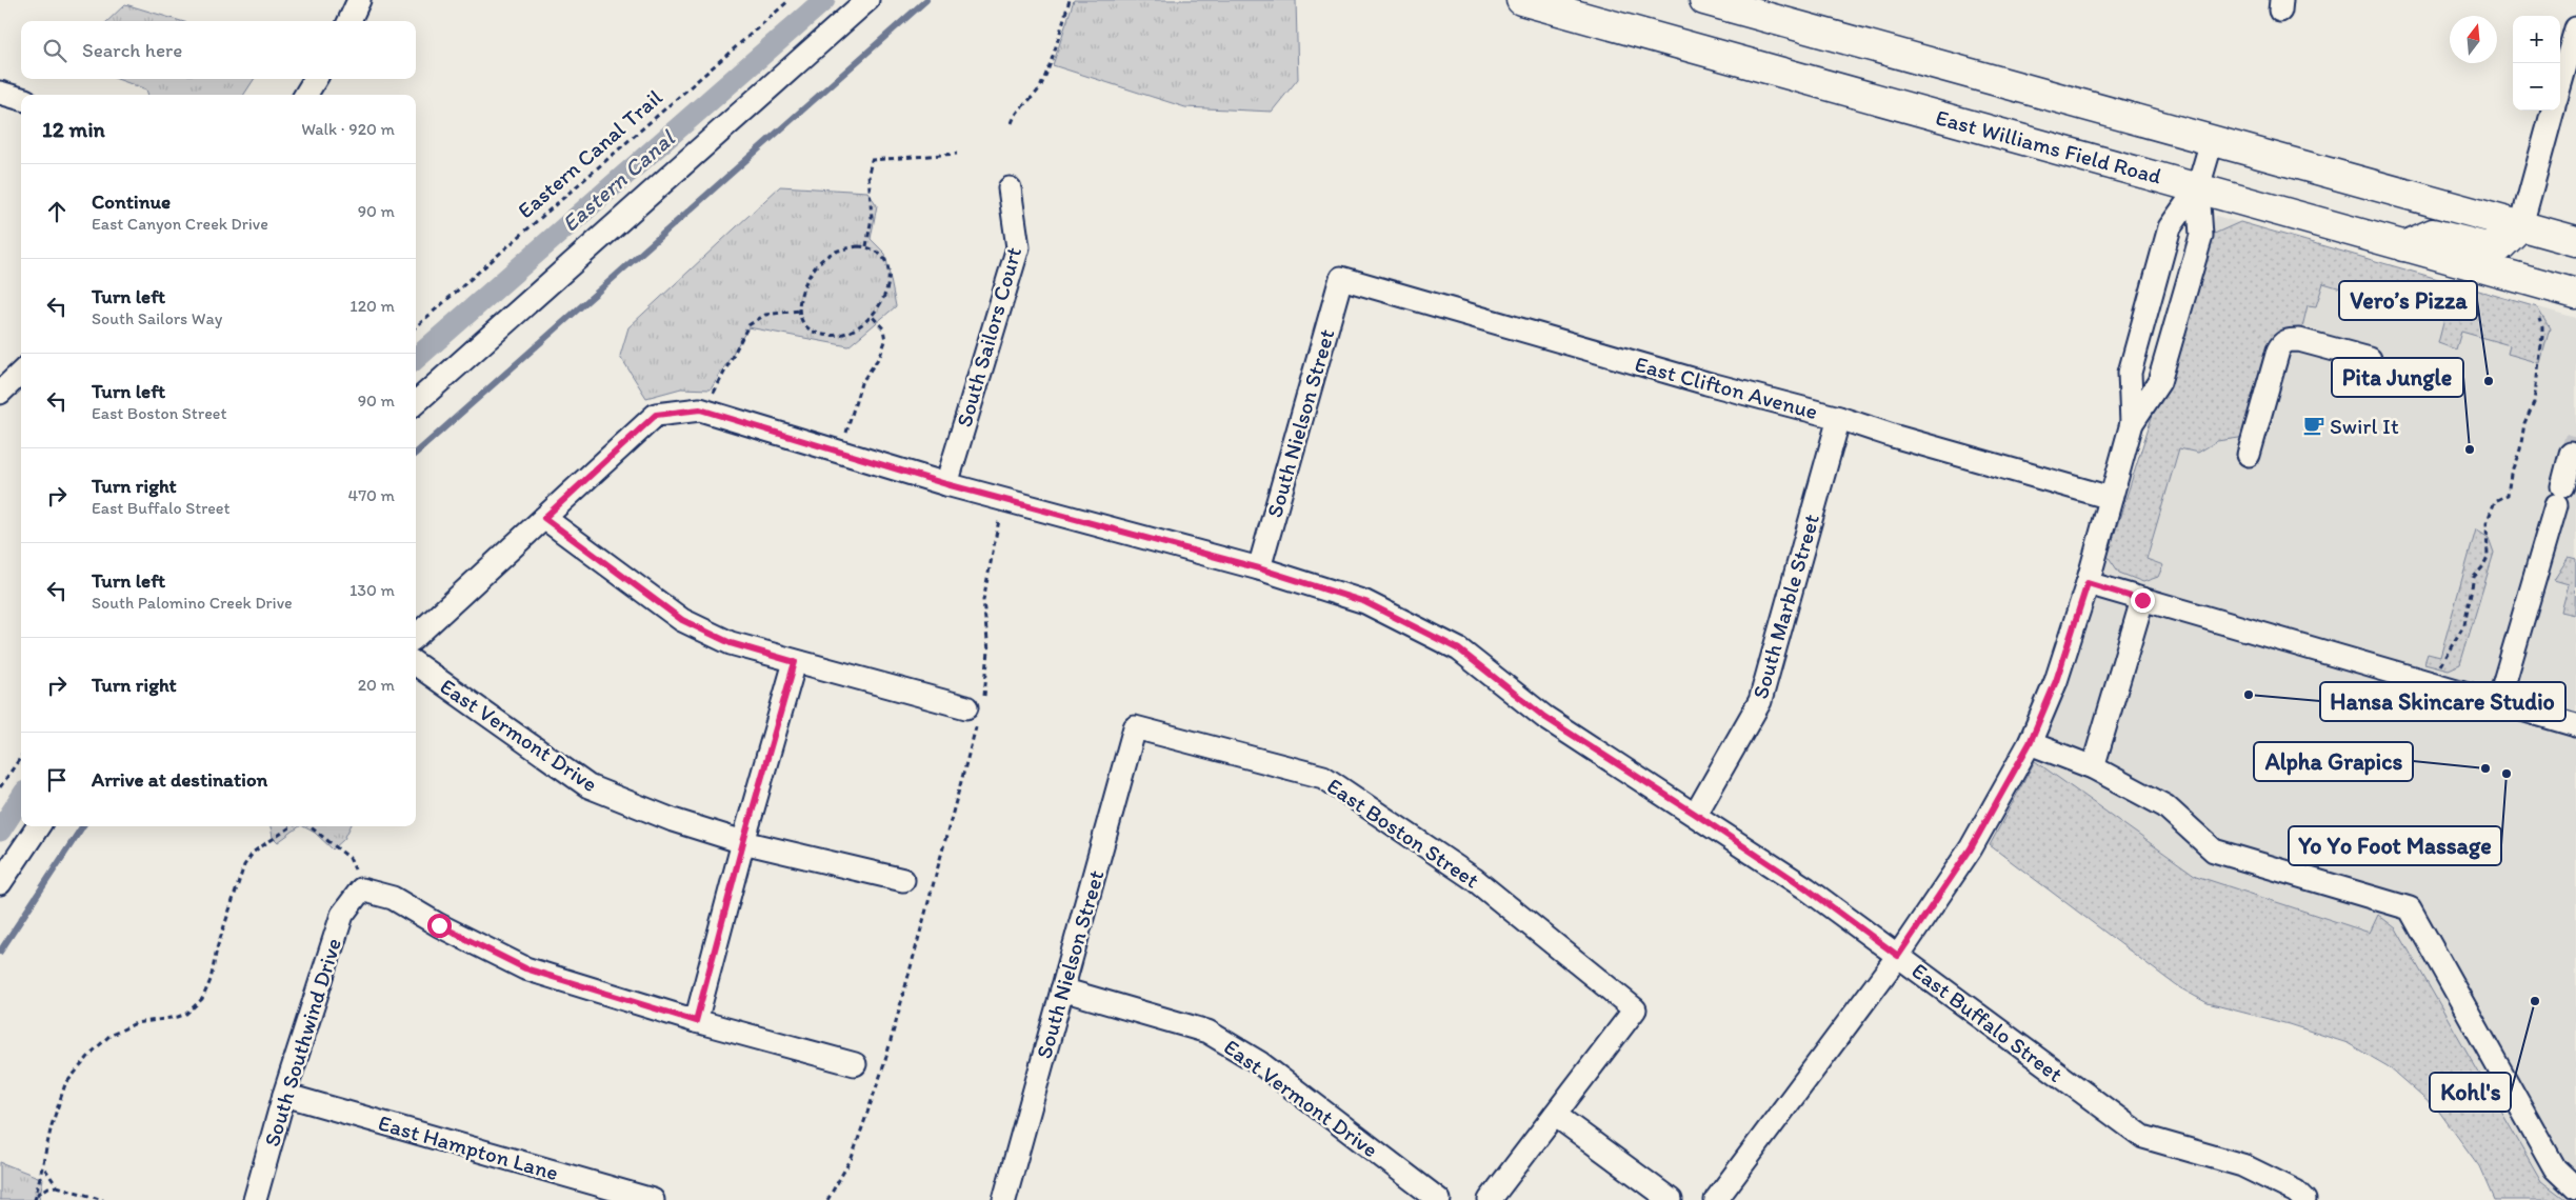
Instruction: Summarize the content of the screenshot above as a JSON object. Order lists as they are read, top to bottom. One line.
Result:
{"streets":{"main road":["East Williams Field Road"],"street":["South Sailors Court","East Clifton Avenue","South Nielson Street","South Marble Street","East Vermont Drive","East Boston Street","East Buffalo Street","South Southwind Drive","East Hampton Lane"],"path":["Eastern Canal Trail"]},"crossings":[["South Sailors Court","East Buffalo Street"],["East Clifton Avenue","South Nielson Street"],["East Clifton Avenue","South Marble Street"],["South Nielson Street","East Vermont Drive"],["South Nielson Street","East Boston Street"],["South Nielson Street","East Buffalo Street"],["South Marble Street","East Buffalo Street"],["South Southwind Drive","East Hampton Lane"]],"water":["Eastern Canal"],"places":{"other":["Vero’s Pizza","Pita Jungle","Hansa Skincare Studio","Alpha Grapics","Yo Yo Foot Massage","Kohl's"],"cafe":["Swirl It"]},"north":"top","page":{"map_buttons":["+","−"],"search":"Search here","heading":["12 min","Walk · 920 m"],"list":[["Continue","East Canyon Creek Drive","90 m"],["Turn left","South Sailors Way","120 m"],["Turn left","East Boston Street","90 m"],["Turn right","East Buffalo Street","470 m"],["Turn left","South Palomino Creek Drive","130 m"],["Turn right","20 m"],"Arrive at destination"]}}
